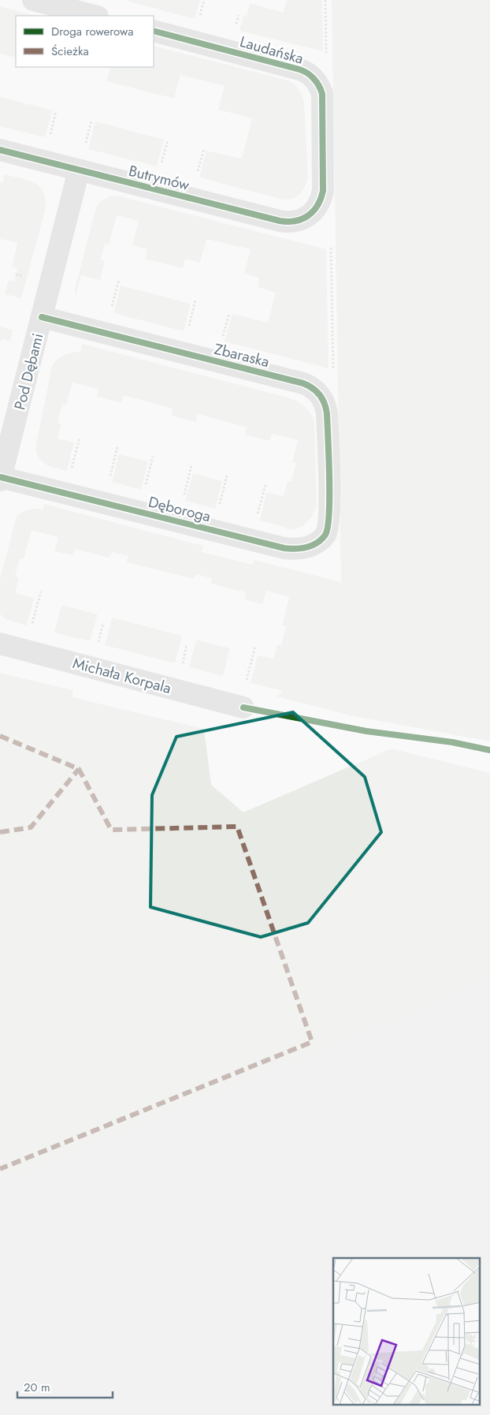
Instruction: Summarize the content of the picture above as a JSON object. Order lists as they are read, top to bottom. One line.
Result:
{"streets":{"street":["Laudańska","Butrymów","Zbaraska","Pod Dębami","Dęboroga","Michała Korpala"]},"crossings":[["Laudańska","Butrymów"],["Butrymów","Pod Dębami"],["Zbaraska","Pod Dębami"],["Zbaraska","Dęboroga"],["Pod Dębami","Dęboroga"]],"legend":["Droga rowerowa","Ścieżka"],"scale_bar":"20 m"}
